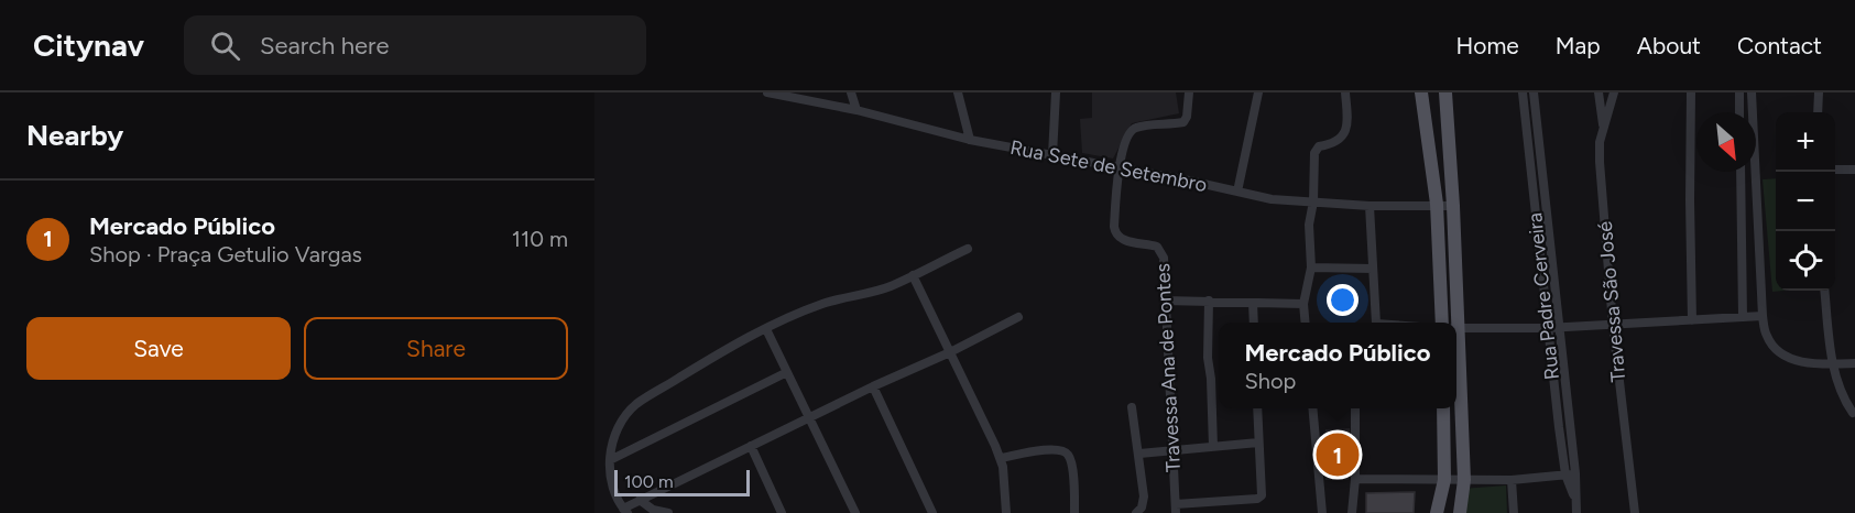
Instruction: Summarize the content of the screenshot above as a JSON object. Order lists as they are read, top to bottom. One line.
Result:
{"streets":{"street":["Rua Sete de Setembro","Rua Padre Cerveira","Travessa São José","Travessa Ana de Pontes"]},"crossings":[["Rua Sete de Setembro","Travessa Ana de Pontes"]],"scale_bar":"100 m","north":"bottom right","page":{"header":"Citynav","search":"Search here","nav":["Home","Map","About","Contact"],"heading":"Nearby","map_buttons":["+","−"],"list":[{"mark":"1","name":"Mercado Público","note":"Shop · Praça Getulio Vargas","value":"110 m"}],"buttons":["Save","Share"],"popup":["Mercado Público","Shop"],"pins":"1","scale":"100 m"}}
